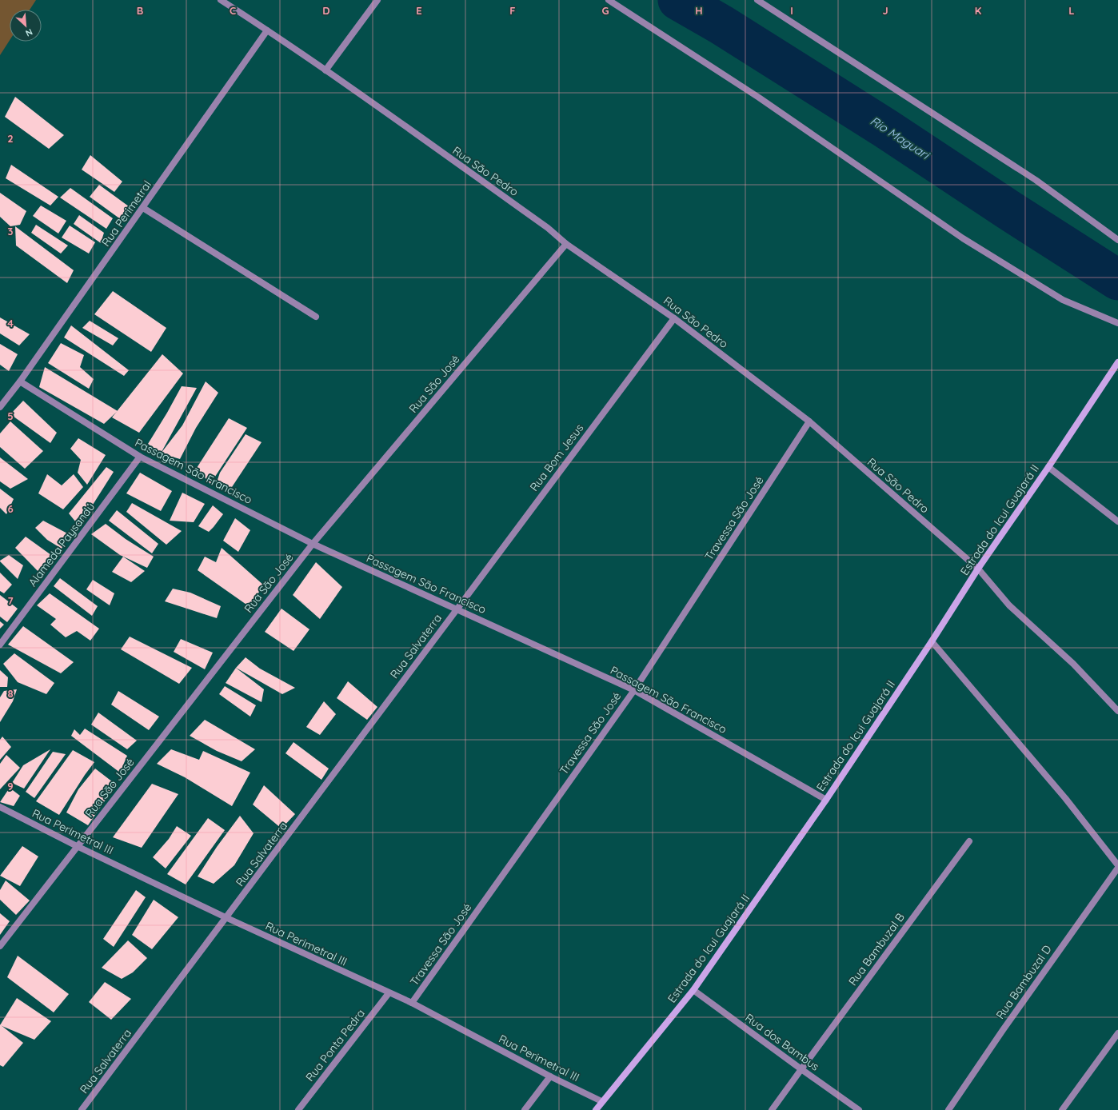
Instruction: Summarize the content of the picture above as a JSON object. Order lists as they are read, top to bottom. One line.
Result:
{"streets":{"main road":["Estrada do Icui Guajará II"],"street":["Rua São Pedro","Rua Perimetral","Rua São José","Rua Bom Jesus","Passagem São Francisco","Travessa São José","Alameda Paysandú","Rua Salvaterra","Rua Perimetral III","Rua Bambuzal B","Rua Bambuzal D","Rua dos Bambus","Rua Ponta Pedra"]},"crossings":[["Rua São Pedro","Rua Perimetral"],["Rua São Pedro","Rua São José"],["Rua São Pedro","Rua Bom Jesus"],["Rua São Pedro","Travessa São José"],["Rua São Pedro","Estrada do Icui Guajará II"],["Rua Perimetral","Passagem São Francisco"],["Rua São José","Passagem São Francisco"],["Rua São José","Rua Perimetral III"],["Rua Bom Jesus","Passagem São Francisco"],["Rua Bom Jesus","Rua Salvaterra"],["Passagem São Francisco","Travessa São José"],["Passagem São Francisco","Estrada do Icui Guajará II"],["Passagem São Francisco","Alameda Paysandú"],["Passagem São Francisco","Rua Salvaterra"],["Travessa São José","Rua Perimetral III"],["Estrada do Icui Guajará II","Rua Perimetral III"],["Estrada do Icui Guajará II","Rua dos Bambus"],["Rua Salvaterra","Rua Perimetral III"],["Rua Perimetral III","Rua Ponta Pedra"],["Rua Bambuzal B","Rua dos Bambus"]],"water":["Rio Maguari"],"north":"bottom right","grid":{"columns":["B","C","D","E","F","G","H","I","J","K","L"],"rows":["2","3","4","5","6","7","8","9"]}}
